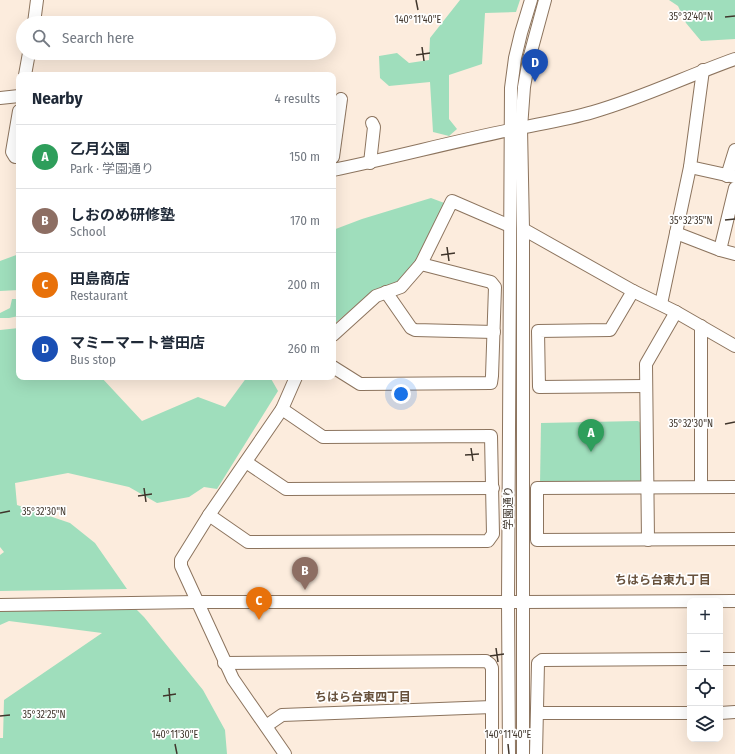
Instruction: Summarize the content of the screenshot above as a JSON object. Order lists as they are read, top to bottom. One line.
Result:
{"streets":{"street":["学園通り"]},"districts":["ちはら台東九丁目","ちはら台東四丁目"],"page":{"search":"Search here","pins":["D","A","B","C"],"heading":["Nearby","4 results"],"list":[{"mark":"A","name":"乙月公園","note":"Park · 学園通り","value":"150 m"},{"mark":"B","name":"しおのめ研修塾","note":"School","value":"170 m"},{"mark":"C","name":"田島商店","note":"Restaurant","value":"200 m"},{"mark":"D","name":"マミーマート誉田店","note":"Bus stop","value":"260 m"}],"map_buttons":["+","−"]},"coordinates":["35°32'40\"N","140°11'40\"E","35°32'35\"N","35°32'30\"N","35°32'25\"N","140°11'30\"E"]}
